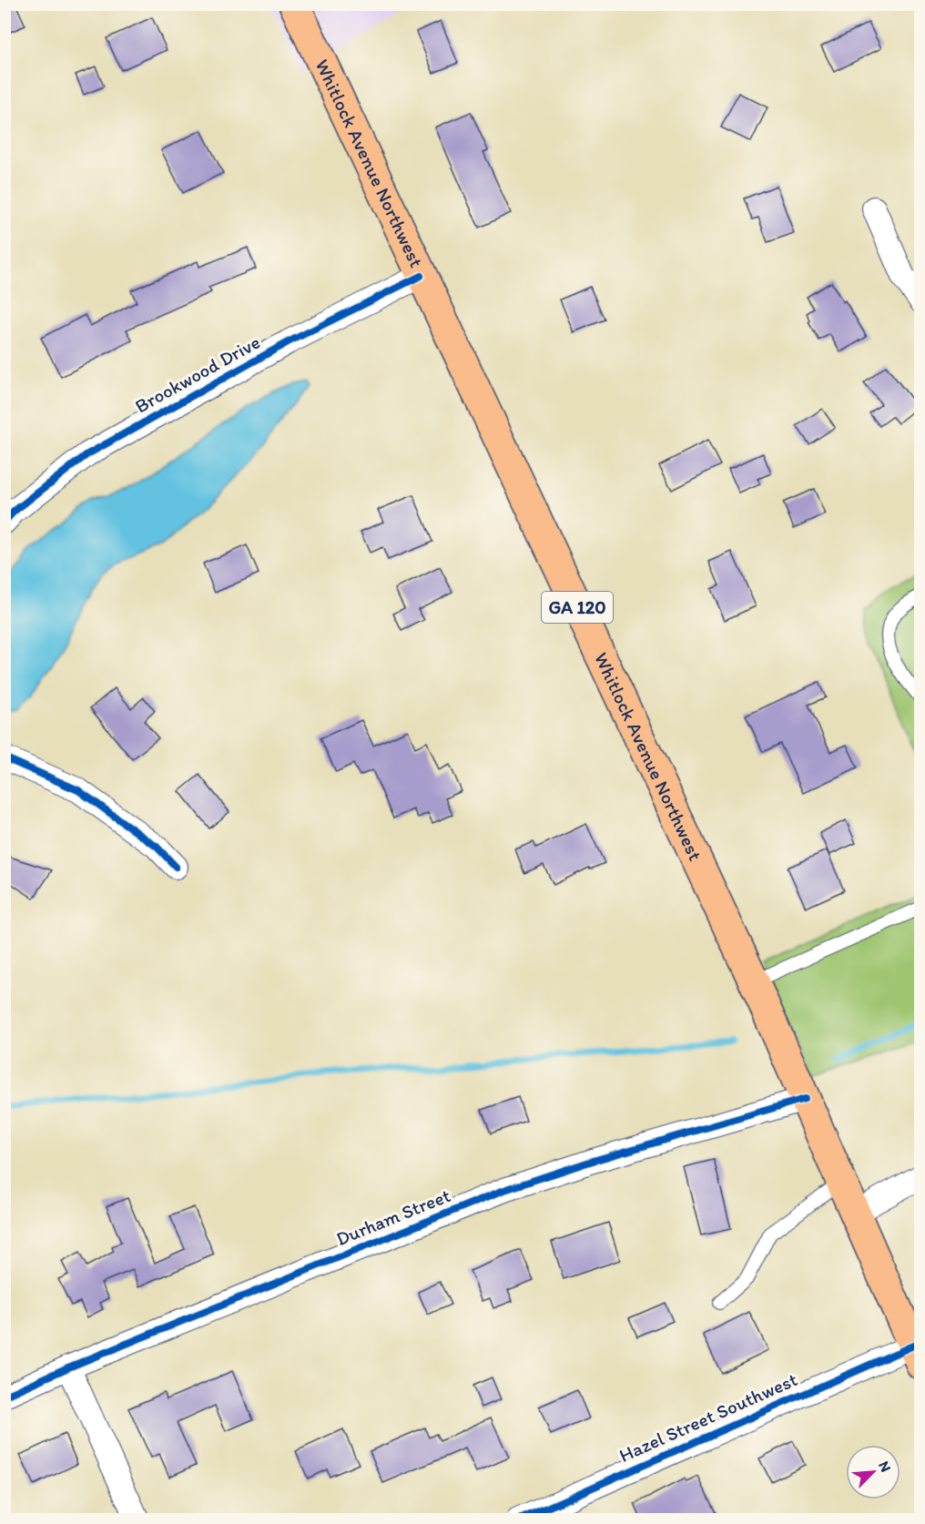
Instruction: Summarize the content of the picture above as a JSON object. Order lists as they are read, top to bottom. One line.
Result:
{"streets":{"highway":["Whitlock Avenue Northwest","GA 120"],"street":["Brookwood Drive","Durham Street","Hazel Street Southwest"]},"crossings":[["Whitlock Avenue Northwest","Brookwood Drive"],["Whitlock Avenue Northwest","Durham Street"],["Whitlock Avenue Northwest","Hazel Street Southwest"]],"north":"top right"}
